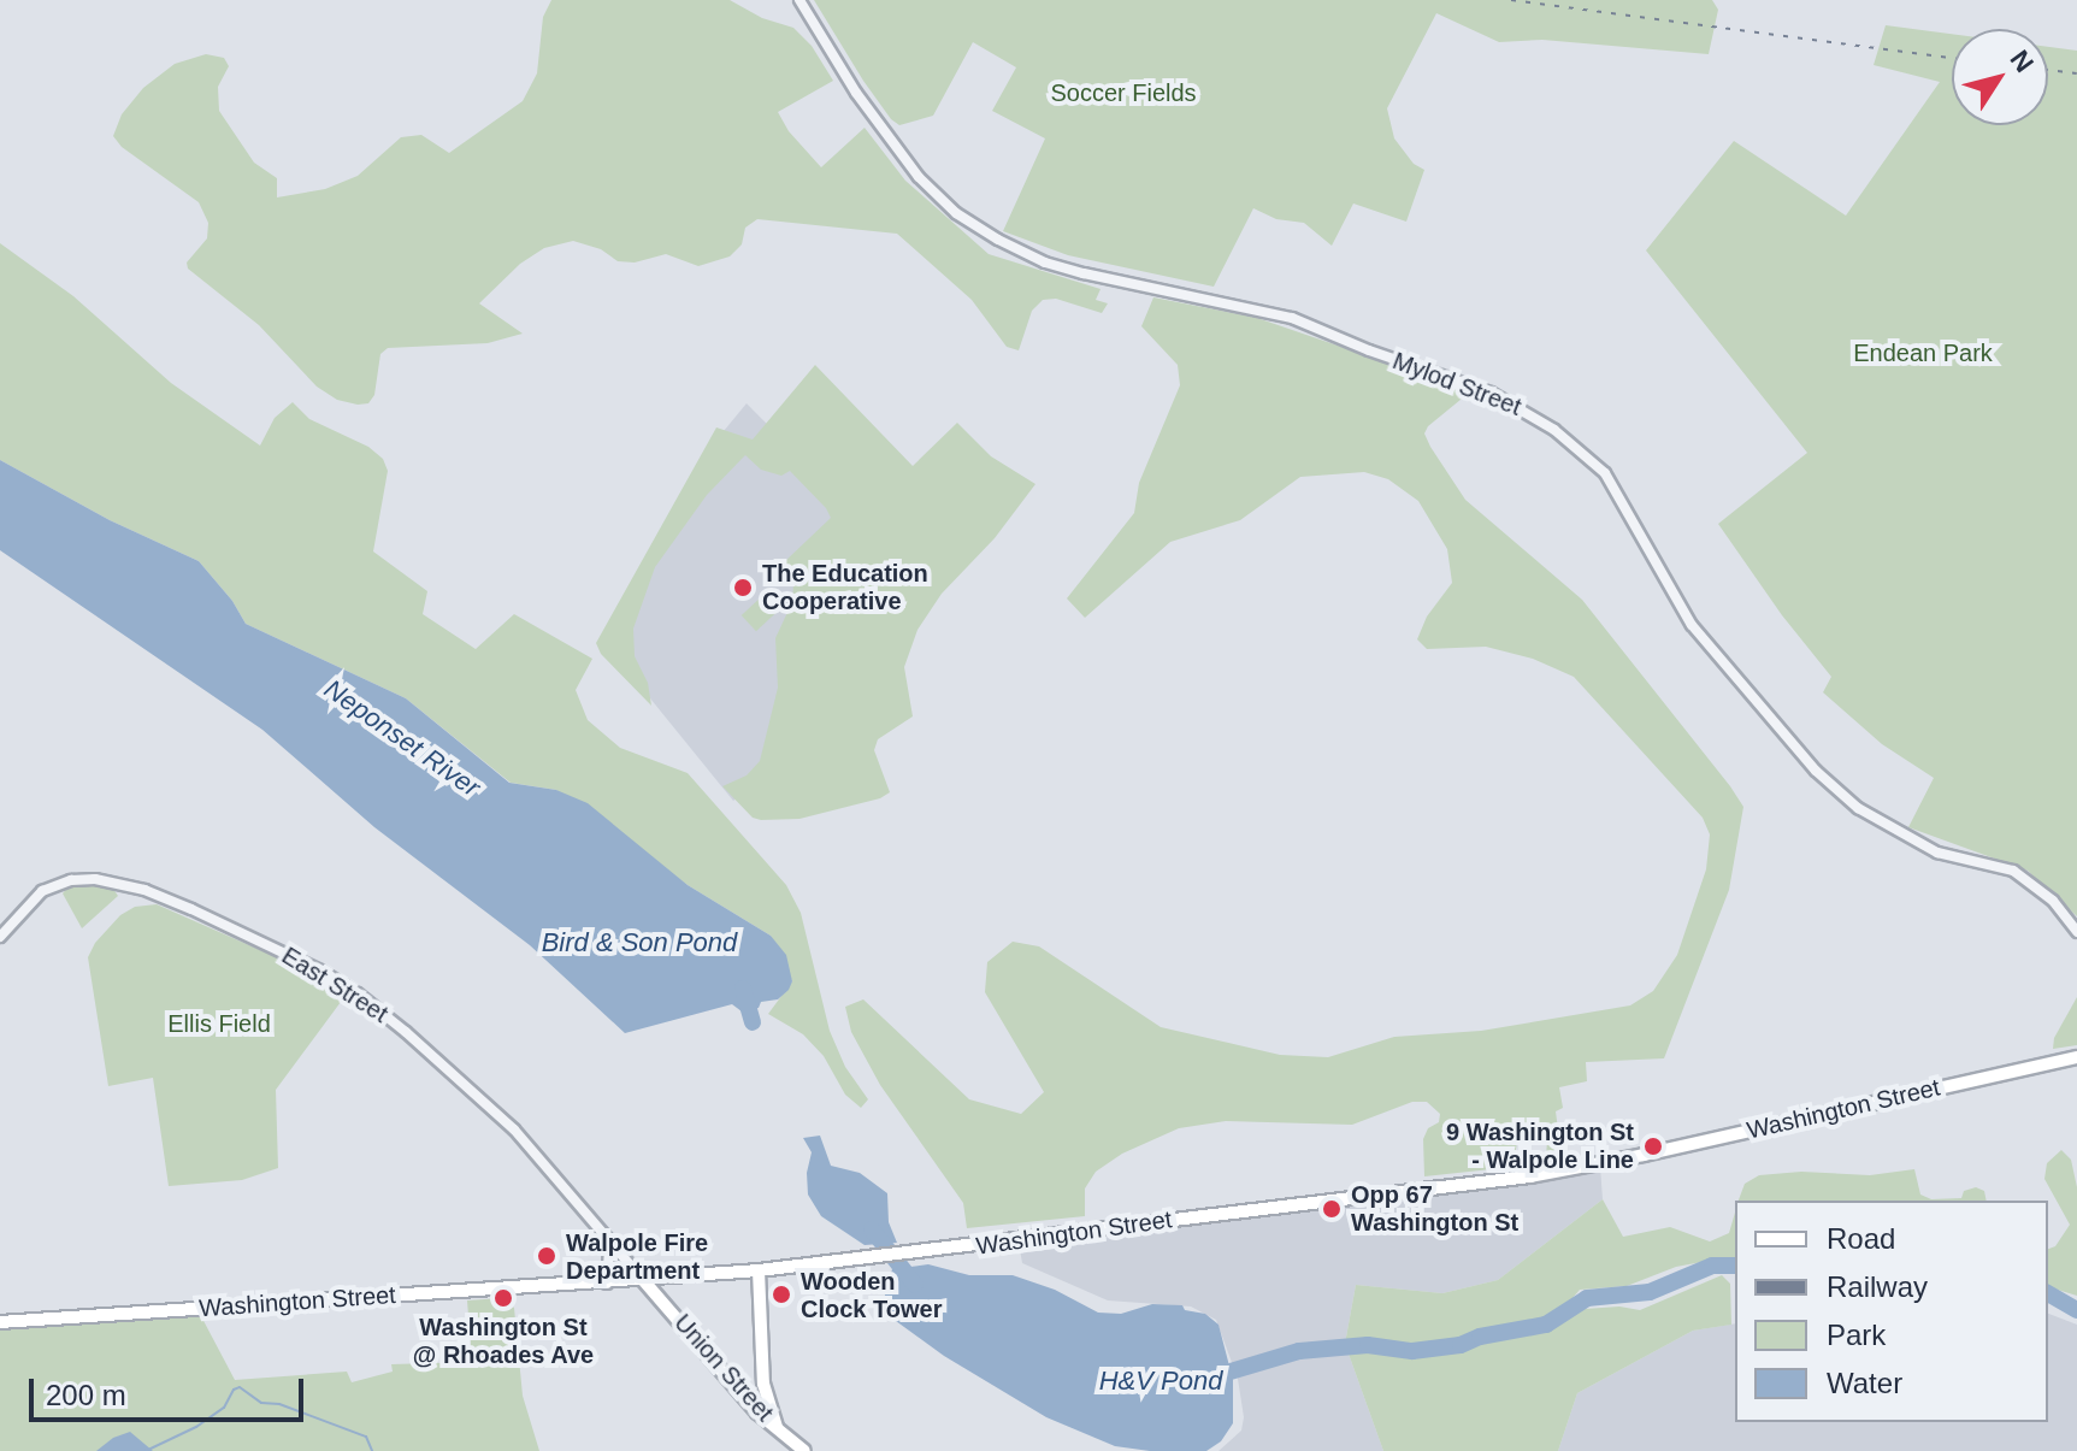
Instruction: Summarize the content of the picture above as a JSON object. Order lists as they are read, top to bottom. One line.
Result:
{"streets":{"main road":["Washington Street","Union Street"],"street":["Mylod Street","East Street"]},"crossings":[["East Street","Washington Street"],["East Street","Union Street"],["Washington Street","Union Street"]],"water":["Neponset River","Bird & Son Pond","H&V Pond"],"parks":["Soccer Fields","Endean Park","Ellis Field"],"places":["The Education Cooperative","9 Washington St - Walpole Line","Opp 67 Washington St","Walpole Fire Department","Wooden Clock Tower","Washington St @ Rhoades Ave"],"legend":["Road","Railway","Park","Water"],"scale_bar":"200 m","north":"top right"}
